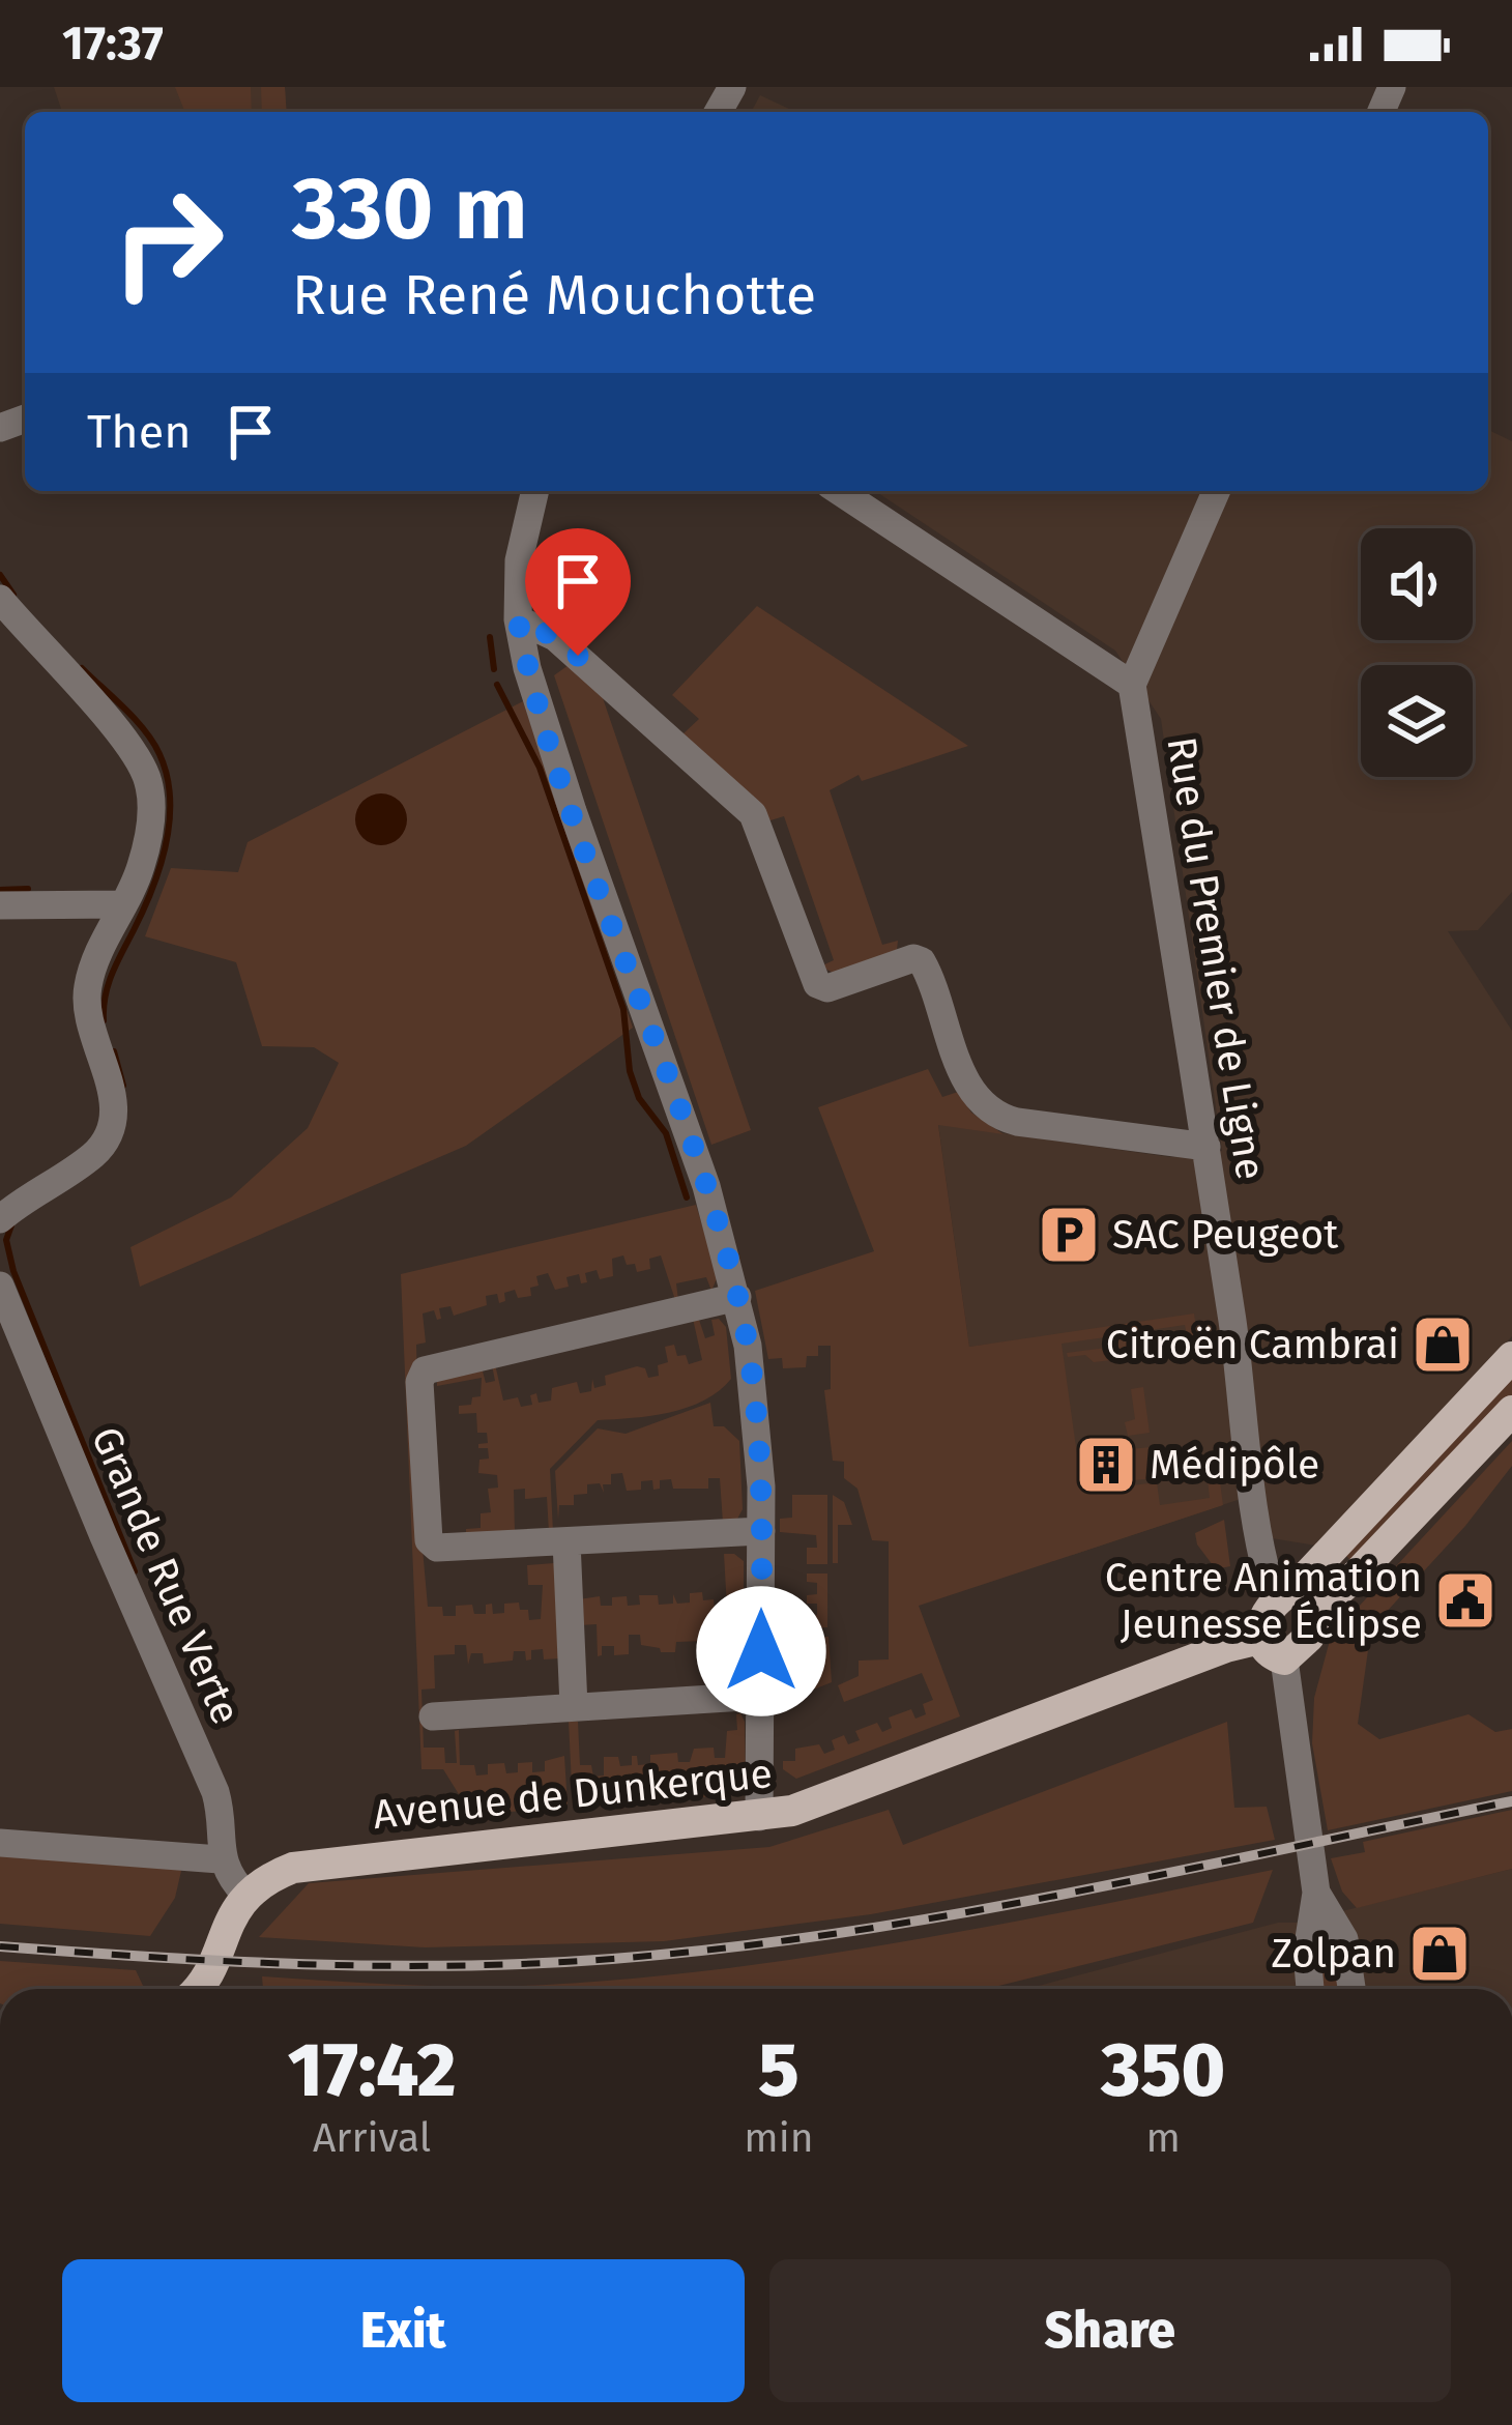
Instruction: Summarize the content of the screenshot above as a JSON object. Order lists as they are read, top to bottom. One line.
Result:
{"streets":{"main road":["Avenue de Dunkerque"],"street":["Rue du Premier de Ligne","Grande Rue Verte"]},"places":{"parking":["SAC Peugeot"],"shop":["Citroën Cambrai","Zolpan"],"building":["Médipôle"],"public building":["Centre Animation Jeunesse Éclipse"]},"page":{"status":"17:37","turn":["330 m","Rue René Mouchotte"],"then":"Then","eta":["17:42","Arrival","5","min","350","m"],"buttons":["Exit","Share"]}}
